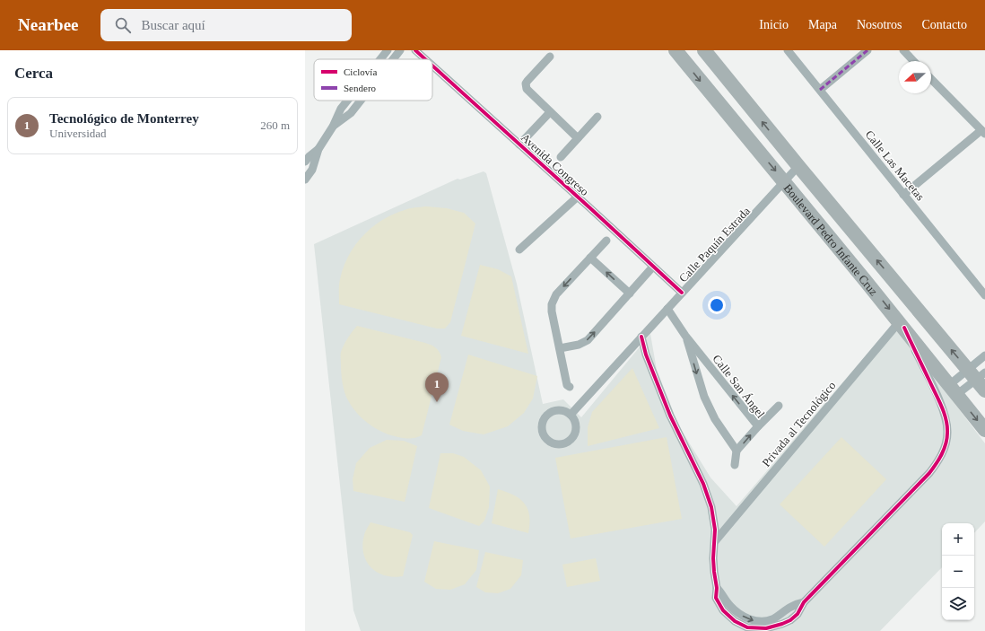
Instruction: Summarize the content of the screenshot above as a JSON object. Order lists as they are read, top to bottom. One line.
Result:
{"streets":{"highway":["Boulevard Pedro Infante Cruz"],"street":["Avenida Congreso","Calle Las Macetas","Calle Paquín Estrada","Calle San Ángel","Privada al Tecnológico"]},"crossings":[["Avenida Congreso","Calle Paquín Estrada"],["Boulevard Pedro Infante Cruz","Calle Paquín Estrada"],["Boulevard Pedro Infante Cruz","Privada al Tecnológico"],["Calle Paquín Estrada","Calle San Ángel"]],"legend":["Ciclovía","Sendero"],"north":"left","page":{"header":"Nearbee","search":"Buscar aquí","nav":["Inicio","Mapa","Nosotros","Contacto"],"heading":"Cerca","list":[{"mark":"1","name":"Tecnológico de Monterrey","note":"Universidad","value":"260 m"}],"pins":"1","map_buttons":["+","−"]}}
